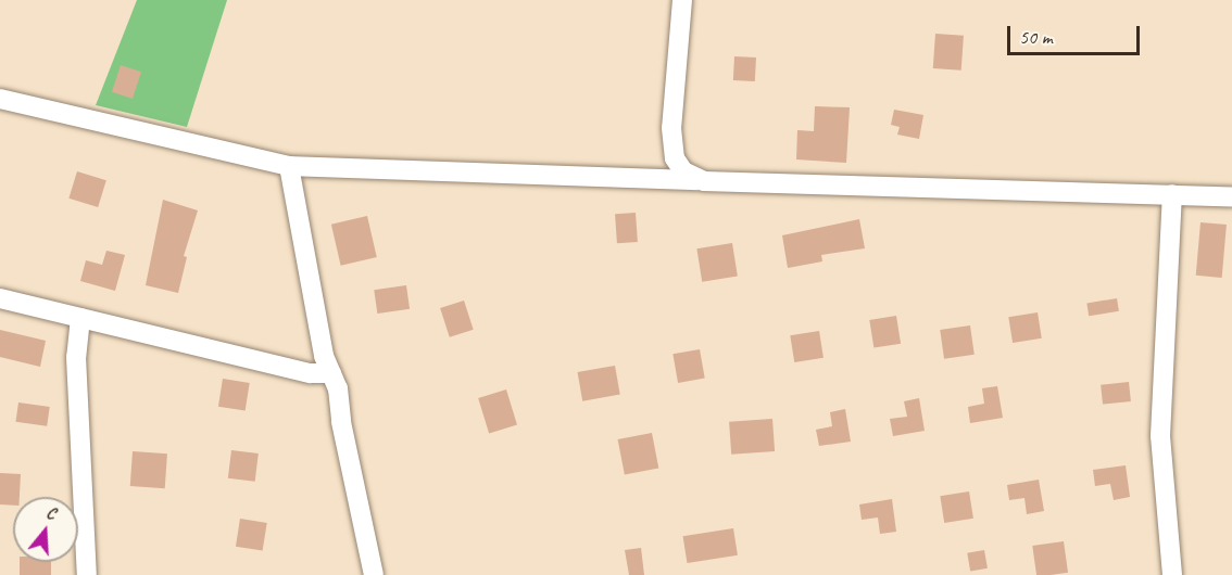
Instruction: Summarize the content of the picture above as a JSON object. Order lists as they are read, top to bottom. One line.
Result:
{"scale_bar":"50 m","north":"top"}
